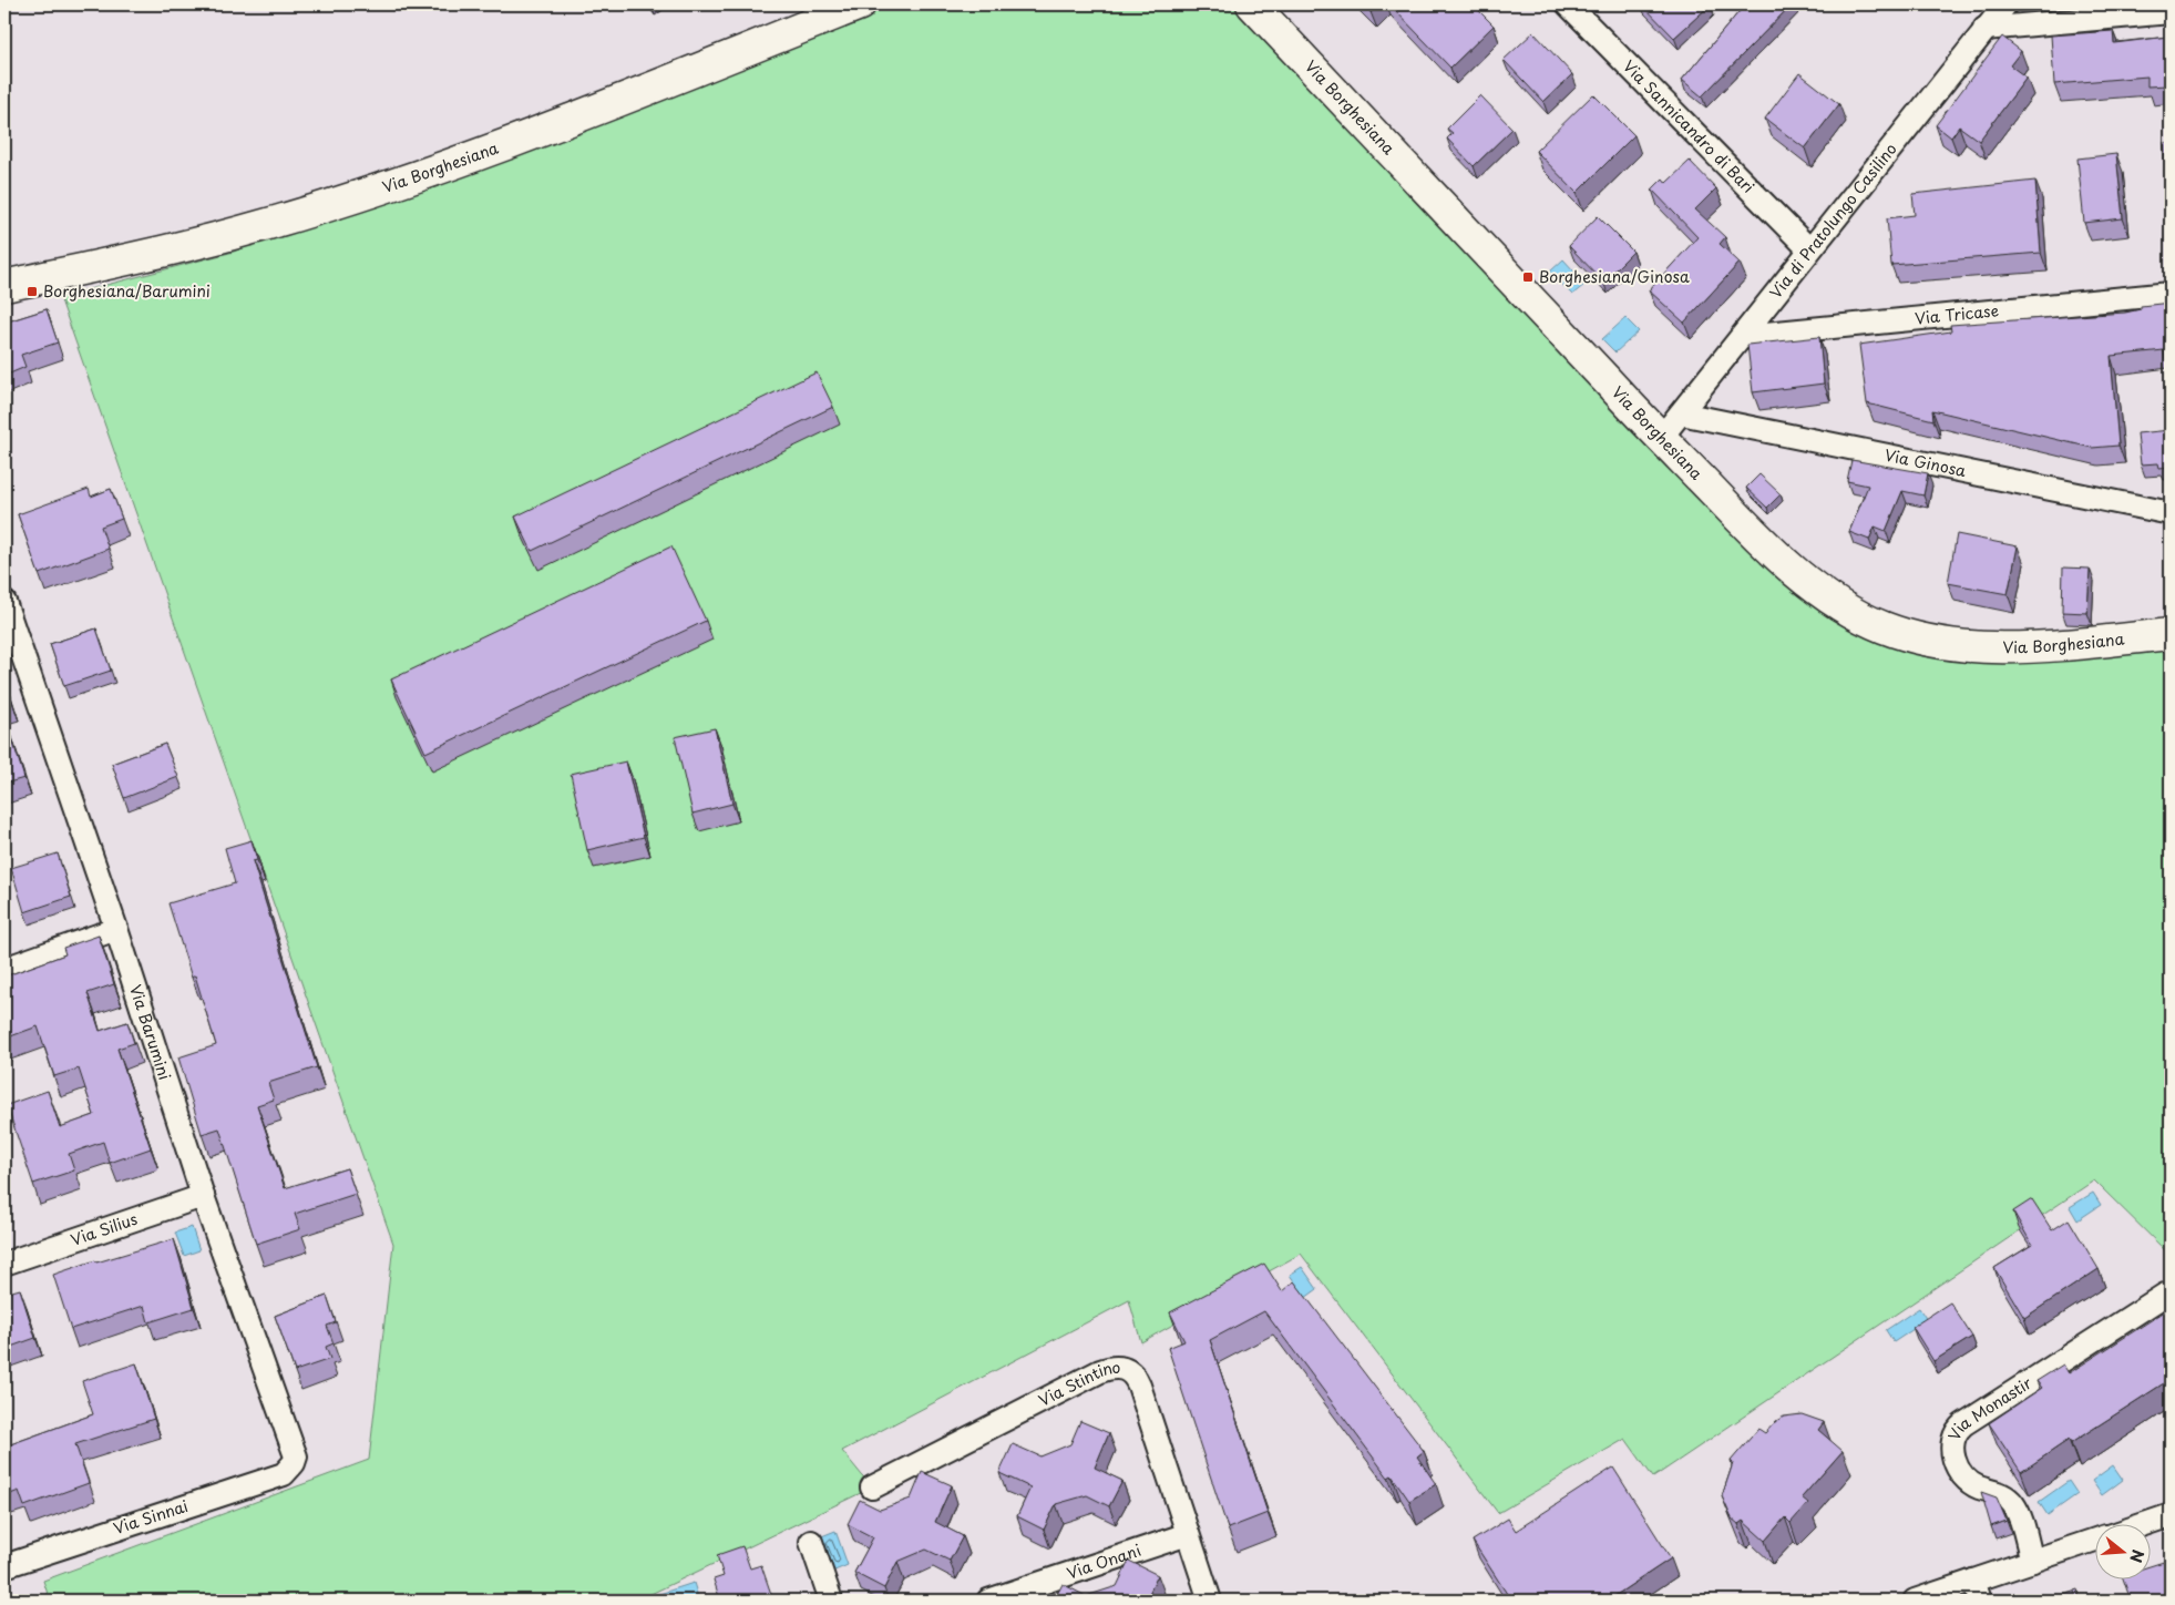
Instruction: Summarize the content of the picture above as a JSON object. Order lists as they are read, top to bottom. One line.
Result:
{"streets":{"street":["Via Borghesiana","Via Sannicandro di Bari","Via di Pratolungo Casilino","Via Tricase","Via Ginosa","Via Barumini","Via Silius","Via Stintino","Via Monastir","Via Sinnai","Via Onani"]},"crossings":[["Via Borghesiana","Via di Pratolungo Casilino"],["Via Sannicandro di Bari","Via di Pratolungo Casilino"],["Via di Pratolungo Casilino","Via Tricase"],["Via di Pratolungo Casilino","Via Ginosa"],["Via Barumini","Via Silius"],["Via Barumini","Via Sinnai"],["Via Stintino","Via Onani"]],"places":{"transit":["Borghesiana/Ginosa","Borghesiana/Barumini"]},"north":"right"}
